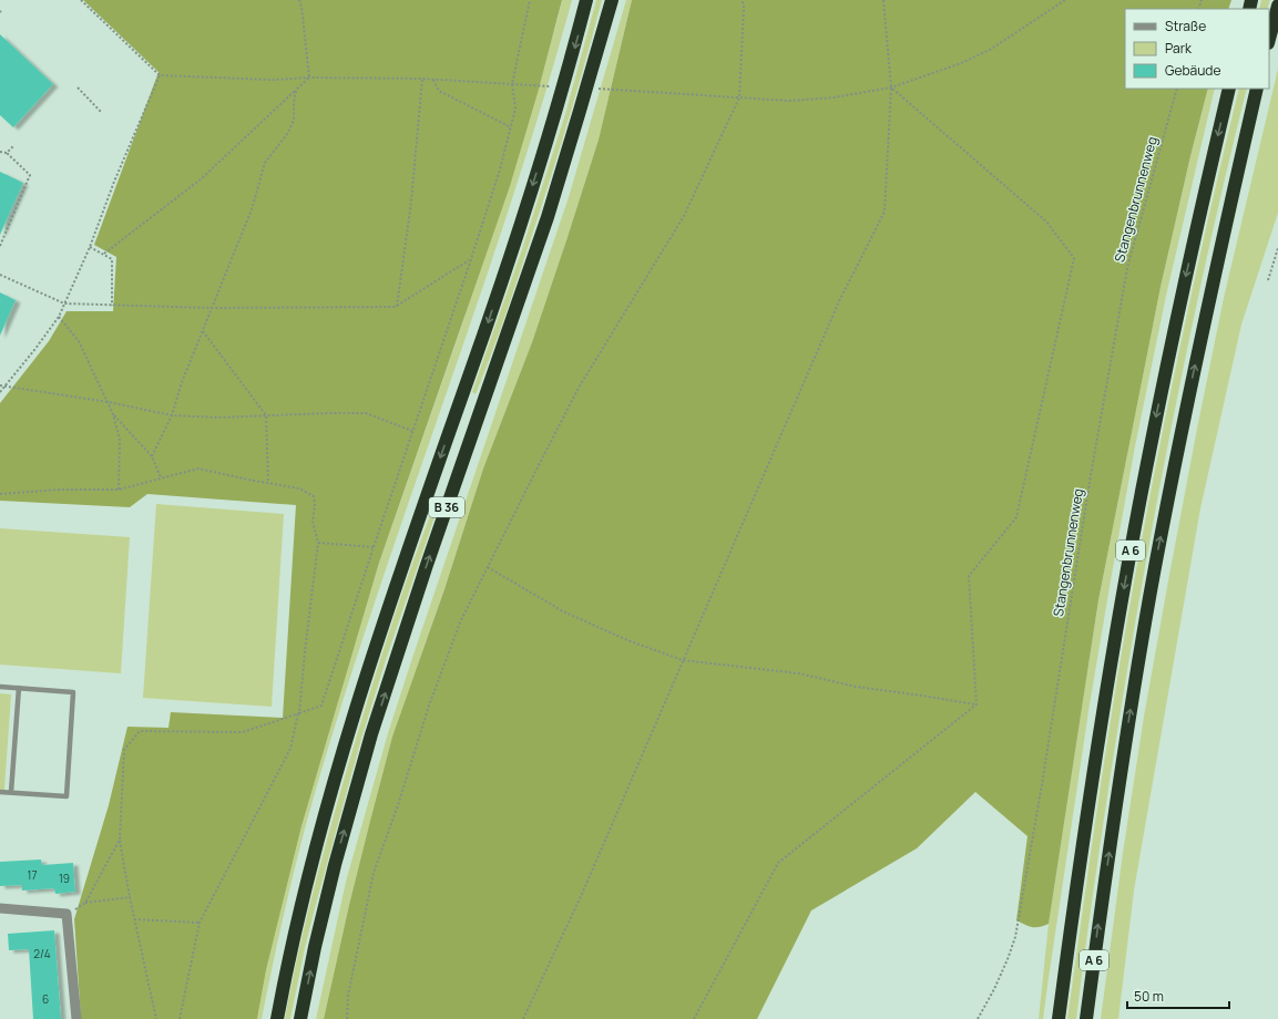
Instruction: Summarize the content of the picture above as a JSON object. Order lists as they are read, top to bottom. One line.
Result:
{"streets":{"highway":["B 36","A 6"],"path":["Stangenbrunnenweg"]},"house_numbers":["17","19","2/4","6"],"legend":["Straße","Park","Gebäude"],"scale_bar":"50 m"}
